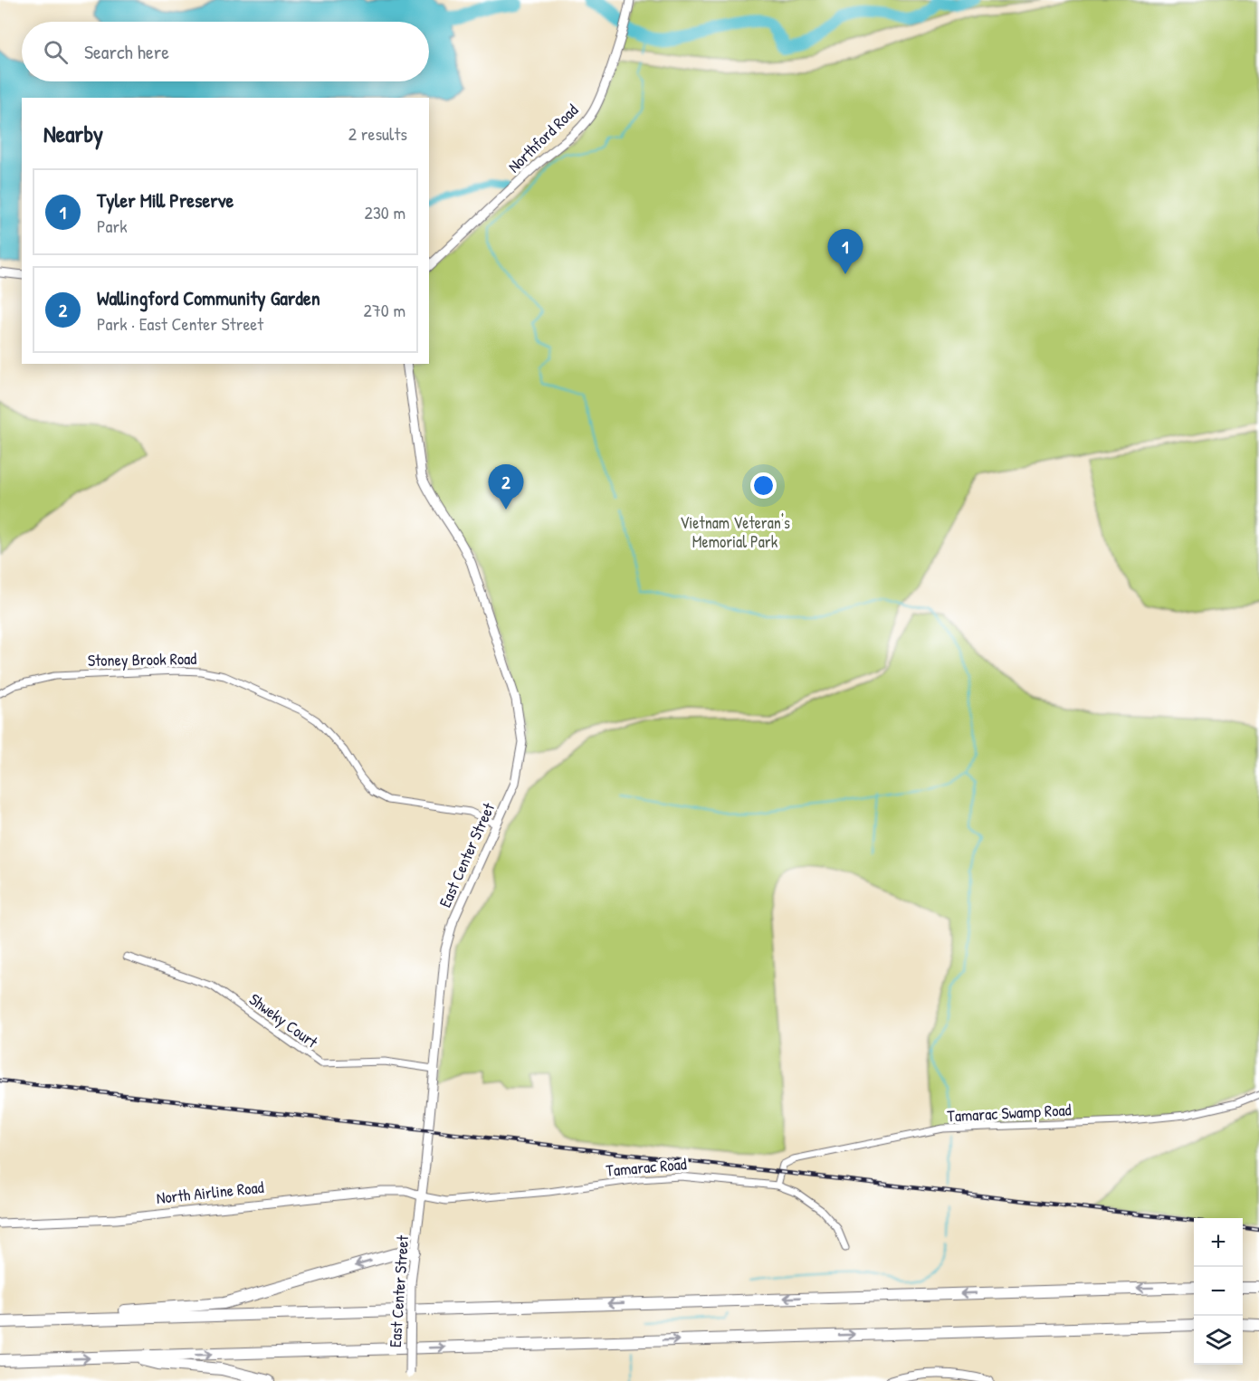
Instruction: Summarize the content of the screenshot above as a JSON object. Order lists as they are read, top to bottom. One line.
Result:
{"streets":{"street":["Northford Road","Stoney Brook Road","East Center Street","Shweky Court","Tamarac Swamp Road","Tamarac Road","North Airline Road"]},"crossings":[["Stoney Brook Road","East Center Street"],["East Center Street","Shweky Court"],["East Center Street","Tamarac Road"],["East Center Street","North Airline Road"],["Tamarac Swamp Road","Tamarac Road"],["Tamarac Road","North Airline Road"]],"parks":["Vietnam Veteran's Memorial Park"],"page":{"search":"Search here","heading":["Nearby","2 results"],"list":[{"mark":"1","name":"Tyler Mill Preserve","note":"Park","value":"230 m"},{"mark":"2","name":"Wallingford Community Garden","note":"Park · East Center Street","value":"270 m"}],"pins":["1","2"],"map_buttons":["+","−"]}}
